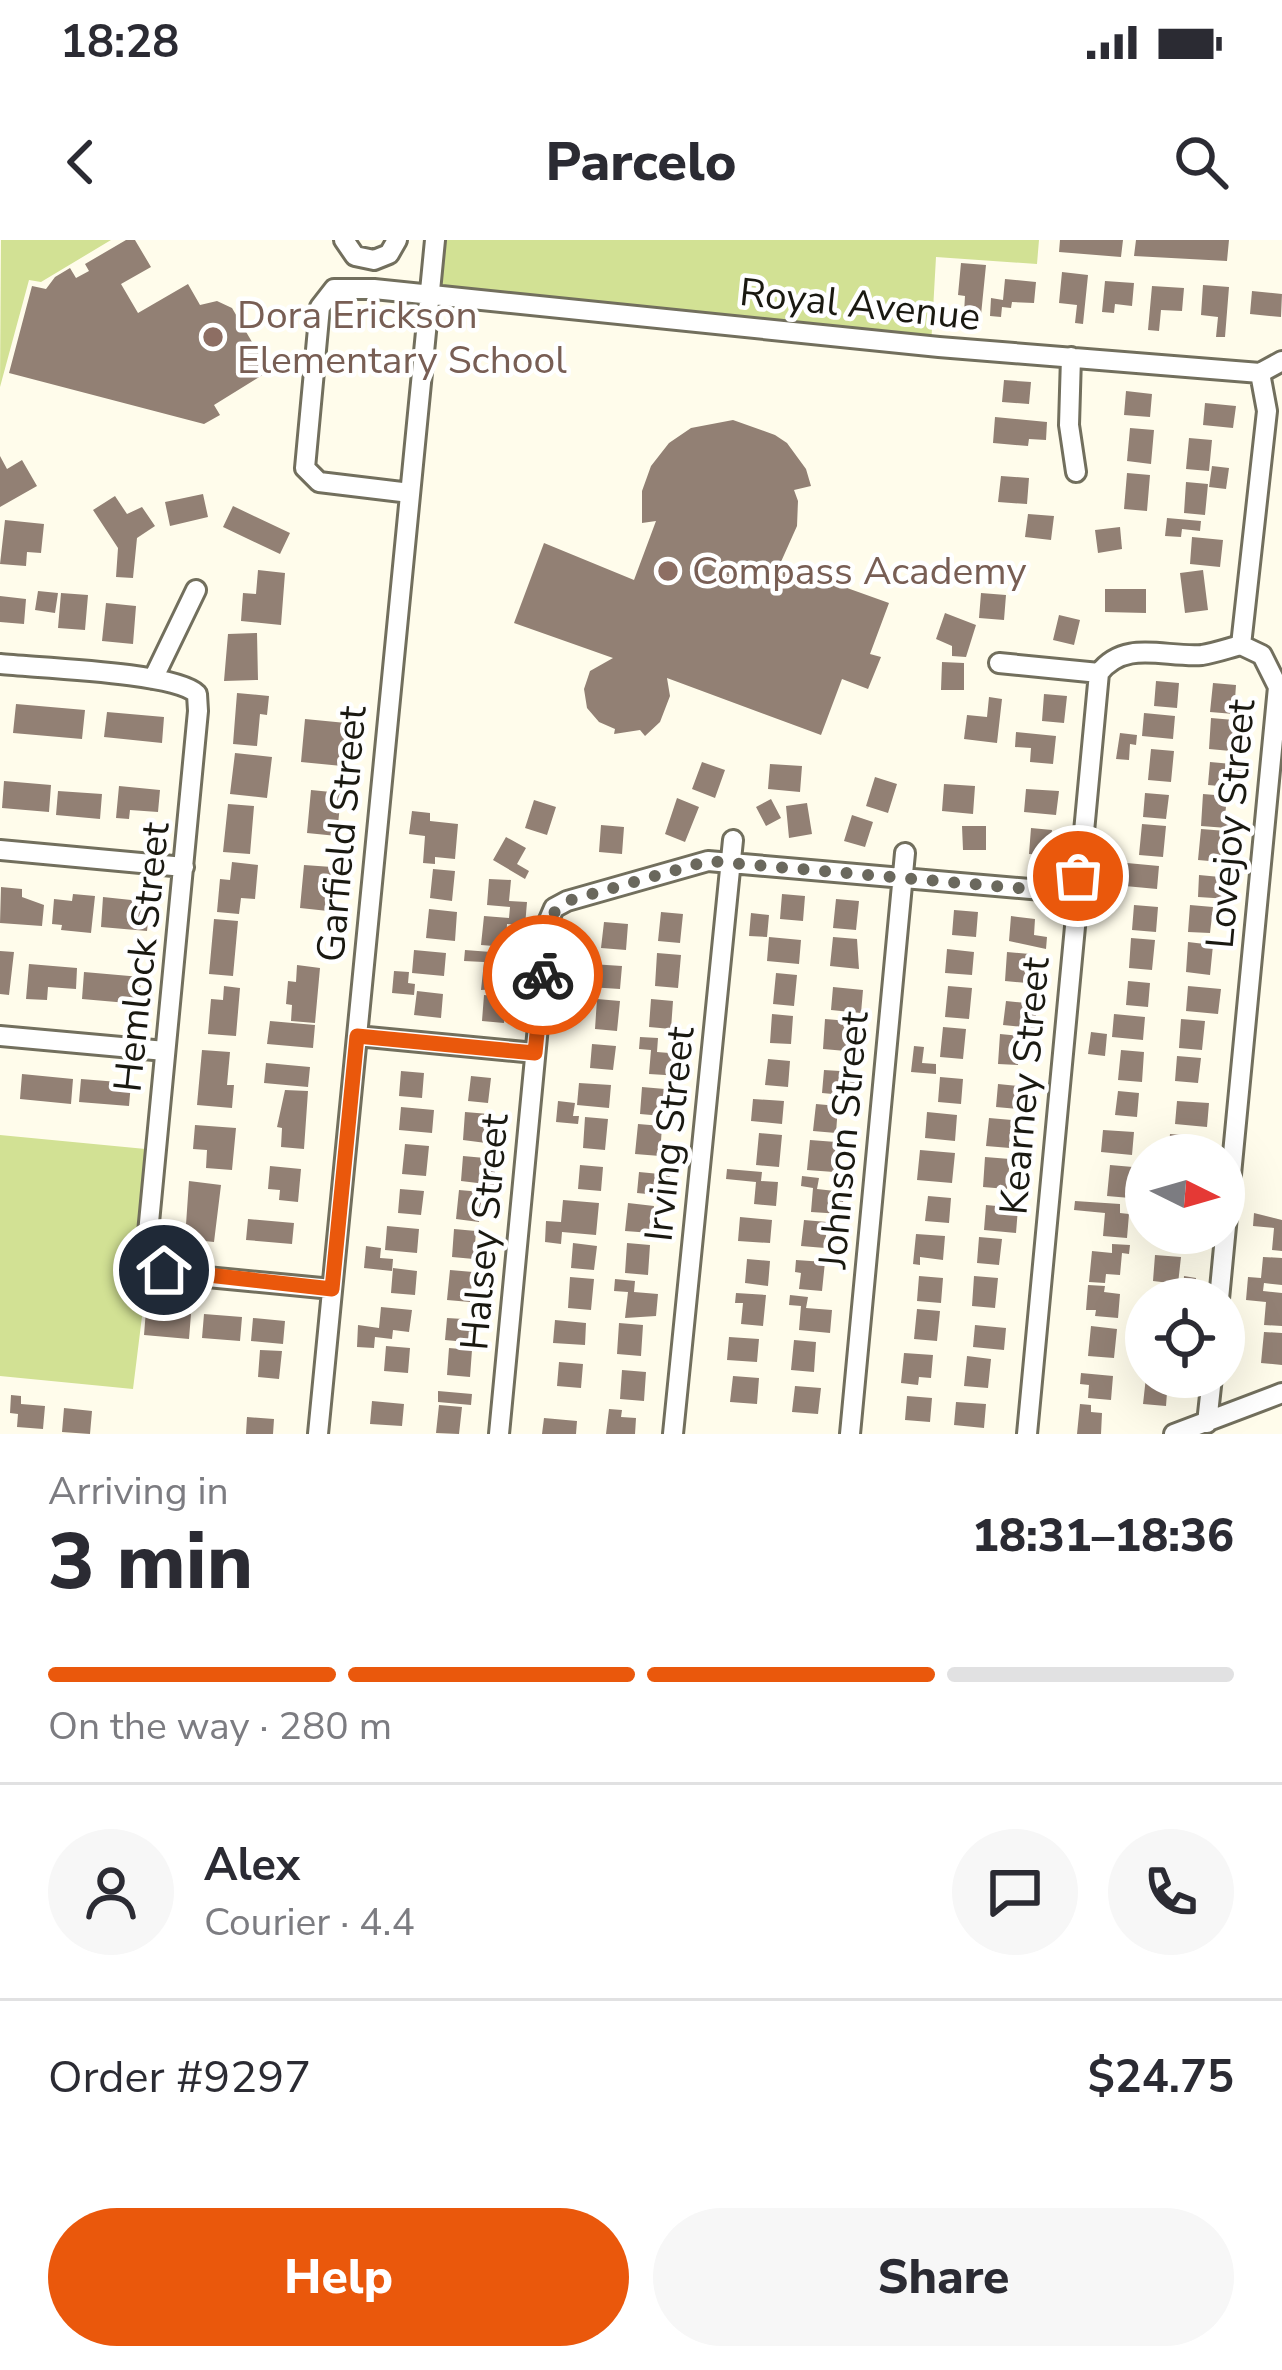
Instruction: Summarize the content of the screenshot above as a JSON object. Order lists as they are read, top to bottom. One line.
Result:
{"streets":{"street":["Royal Avenue","Lovejoy Street","Garfield Street","Hemlock Street","Kearney Street","Irving Street","Johnson Street","Halsey Street"]},"crossings":[["Royal Avenue","Lovejoy Street"],["Royal Avenue","Garfield Street"],["Garfield Street","Hemlock Street"],["Irving Street","Halsey Street"]],"places":["Dora Erickson Elementary School","Compass Academy"],"north":"right","page":{"status":"18:28","header":"Parcelo","heading":["3 min","Arriving in","18:31–18:36"],"panel":["Alex","Courier · 4.4","Order #9297","$24.75"],"bar":"On the way · 280 m","buttons":["Help","Share"]}}
